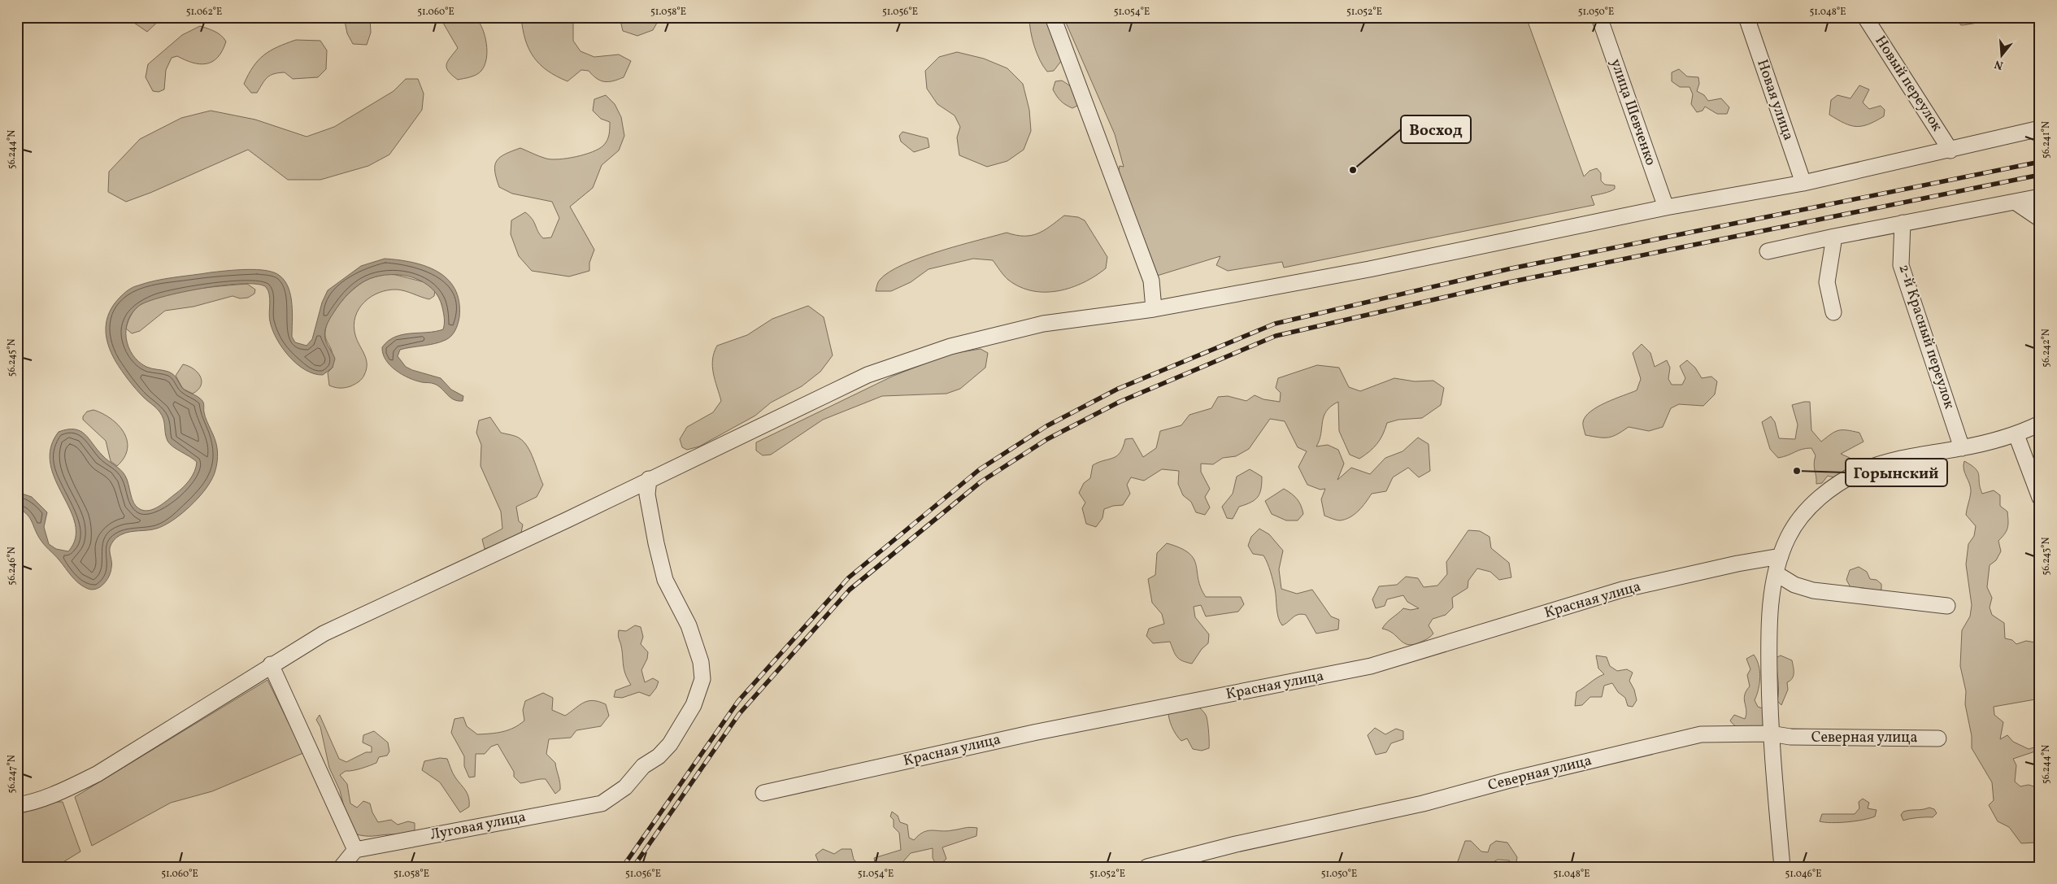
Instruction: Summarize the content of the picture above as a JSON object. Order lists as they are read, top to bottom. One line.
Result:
{"streets":{"street":["Новый переулок","Новая улица","улица Шевченко","2-й Красный переулок","Красная улица","Северная улица","Луговая улица"]},"places":["Восход","Горынский"],"north":"bottom","coordinates":["51.062°E","51.060°E","51.058°E","51.056°E","51.054°E","51.052°E","51.050°E","51.048°E","56.241°N","56.244°N","56.242°N","56.245°N","56.243°N","56.246°N","56.247°N","51.046°E"]}
